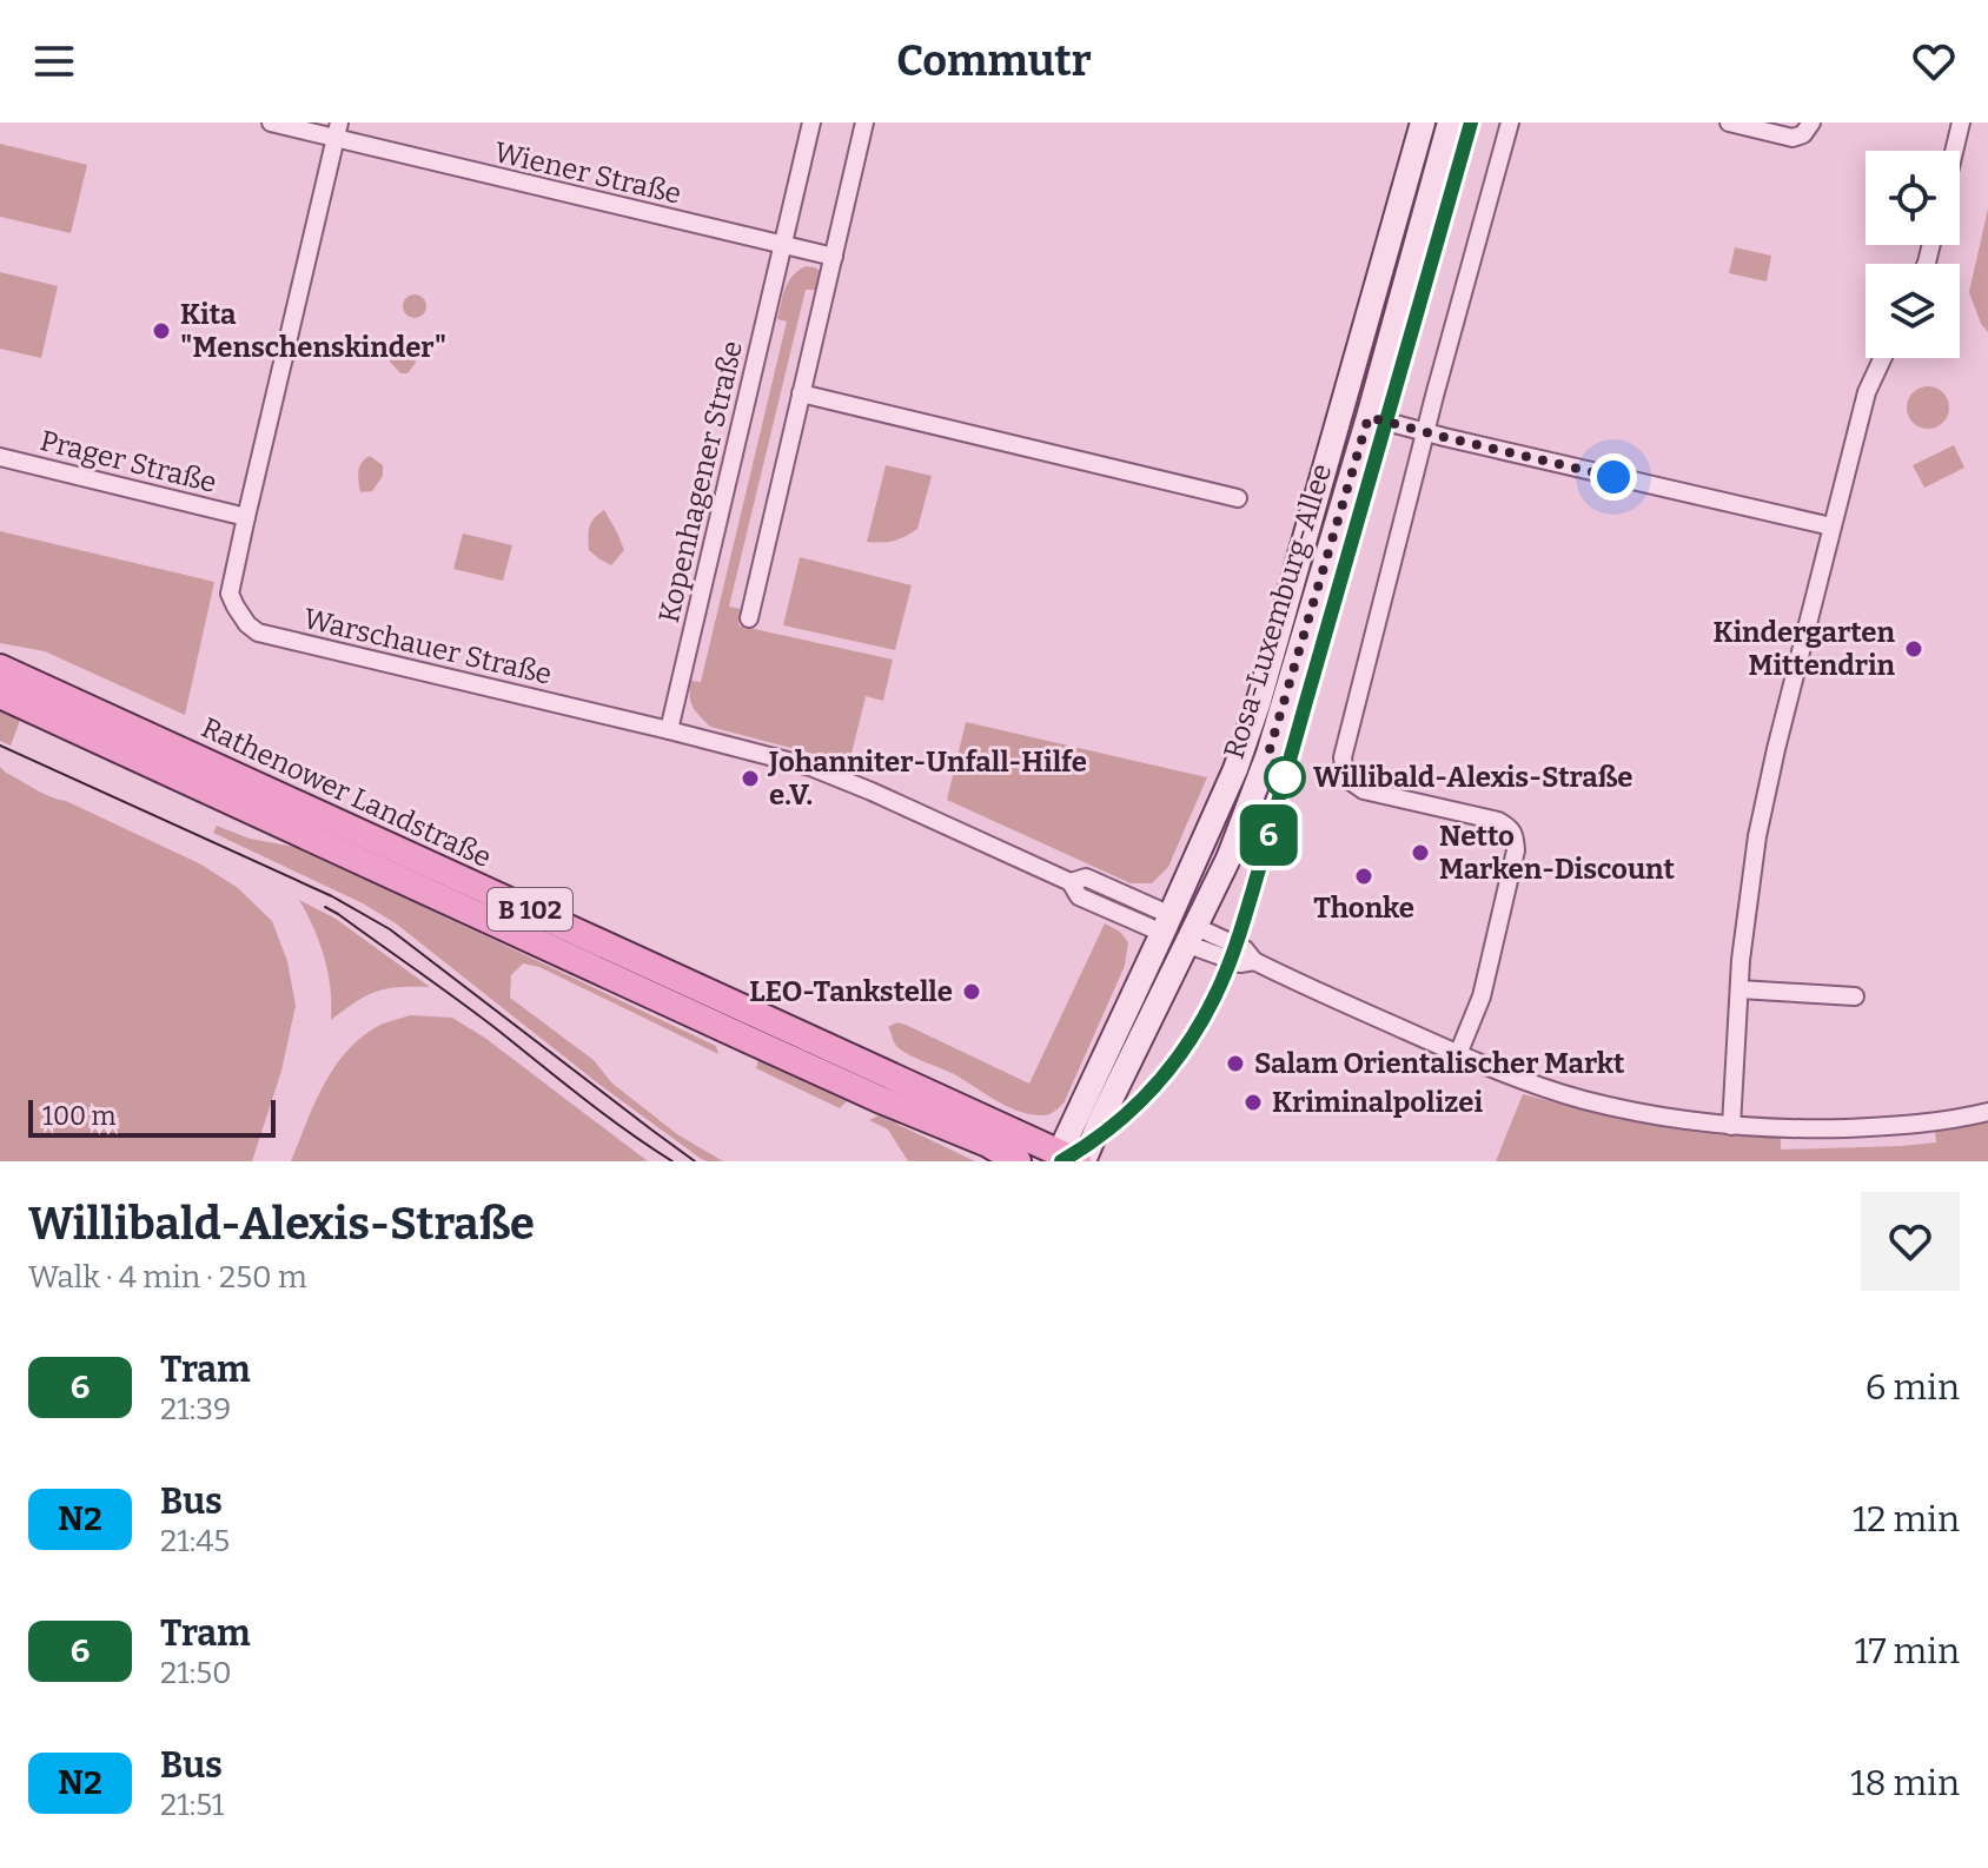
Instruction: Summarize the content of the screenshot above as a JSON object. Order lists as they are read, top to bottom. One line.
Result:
{"streets":{"main road":["Rathenower Landstraße","B 102"],"street":["Wiener Straße","Prager Straße","Kopenhagener Straße","Rosa-Luxemburg-Allee","Warschauer Straße"]},"crossings":[["Wiener Straße","Kopenhagener Straße"],["Wiener Straße","Warschauer Straße"],["Prager Straße","Warschauer Straße"],["Kopenhagener Straße","Warschauer Straße"],["Rosa-Luxemburg-Allee","Warschauer Straße"],["Rosa-Luxemburg-Allee","Rathenower Landstraße"]],"places":["Kita \"Menschenskinder\"","Kindergarten Mittendrin","Willibald-Alexis-Straße","Johanniter-Unfall-Hilfe e.V.","Netto Marken-Discount","Thonke","LEO-Tankstelle","Salam Orientalischer Markt","Kriminalpolizei"],"lines":["tram line 6"],"scale_bar":"100 m","page":{"header":"Commutr","on_map":"6","scale":"100 m","heading":["Willibald-Alexis-Straße","Walk · 4 min · 250 m"],"list":[{"mark":"6","name":"Tram","note":"21:39","value":"6 min"},{"mark":"N2","name":"Bus","note":"21:45","value":"12 min"},{"mark":"6","name":"Tram","note":"21:50","value":"17 min"},{"mark":"N2","name":"Bus","note":"21:51","value":"18 min"}]}}
